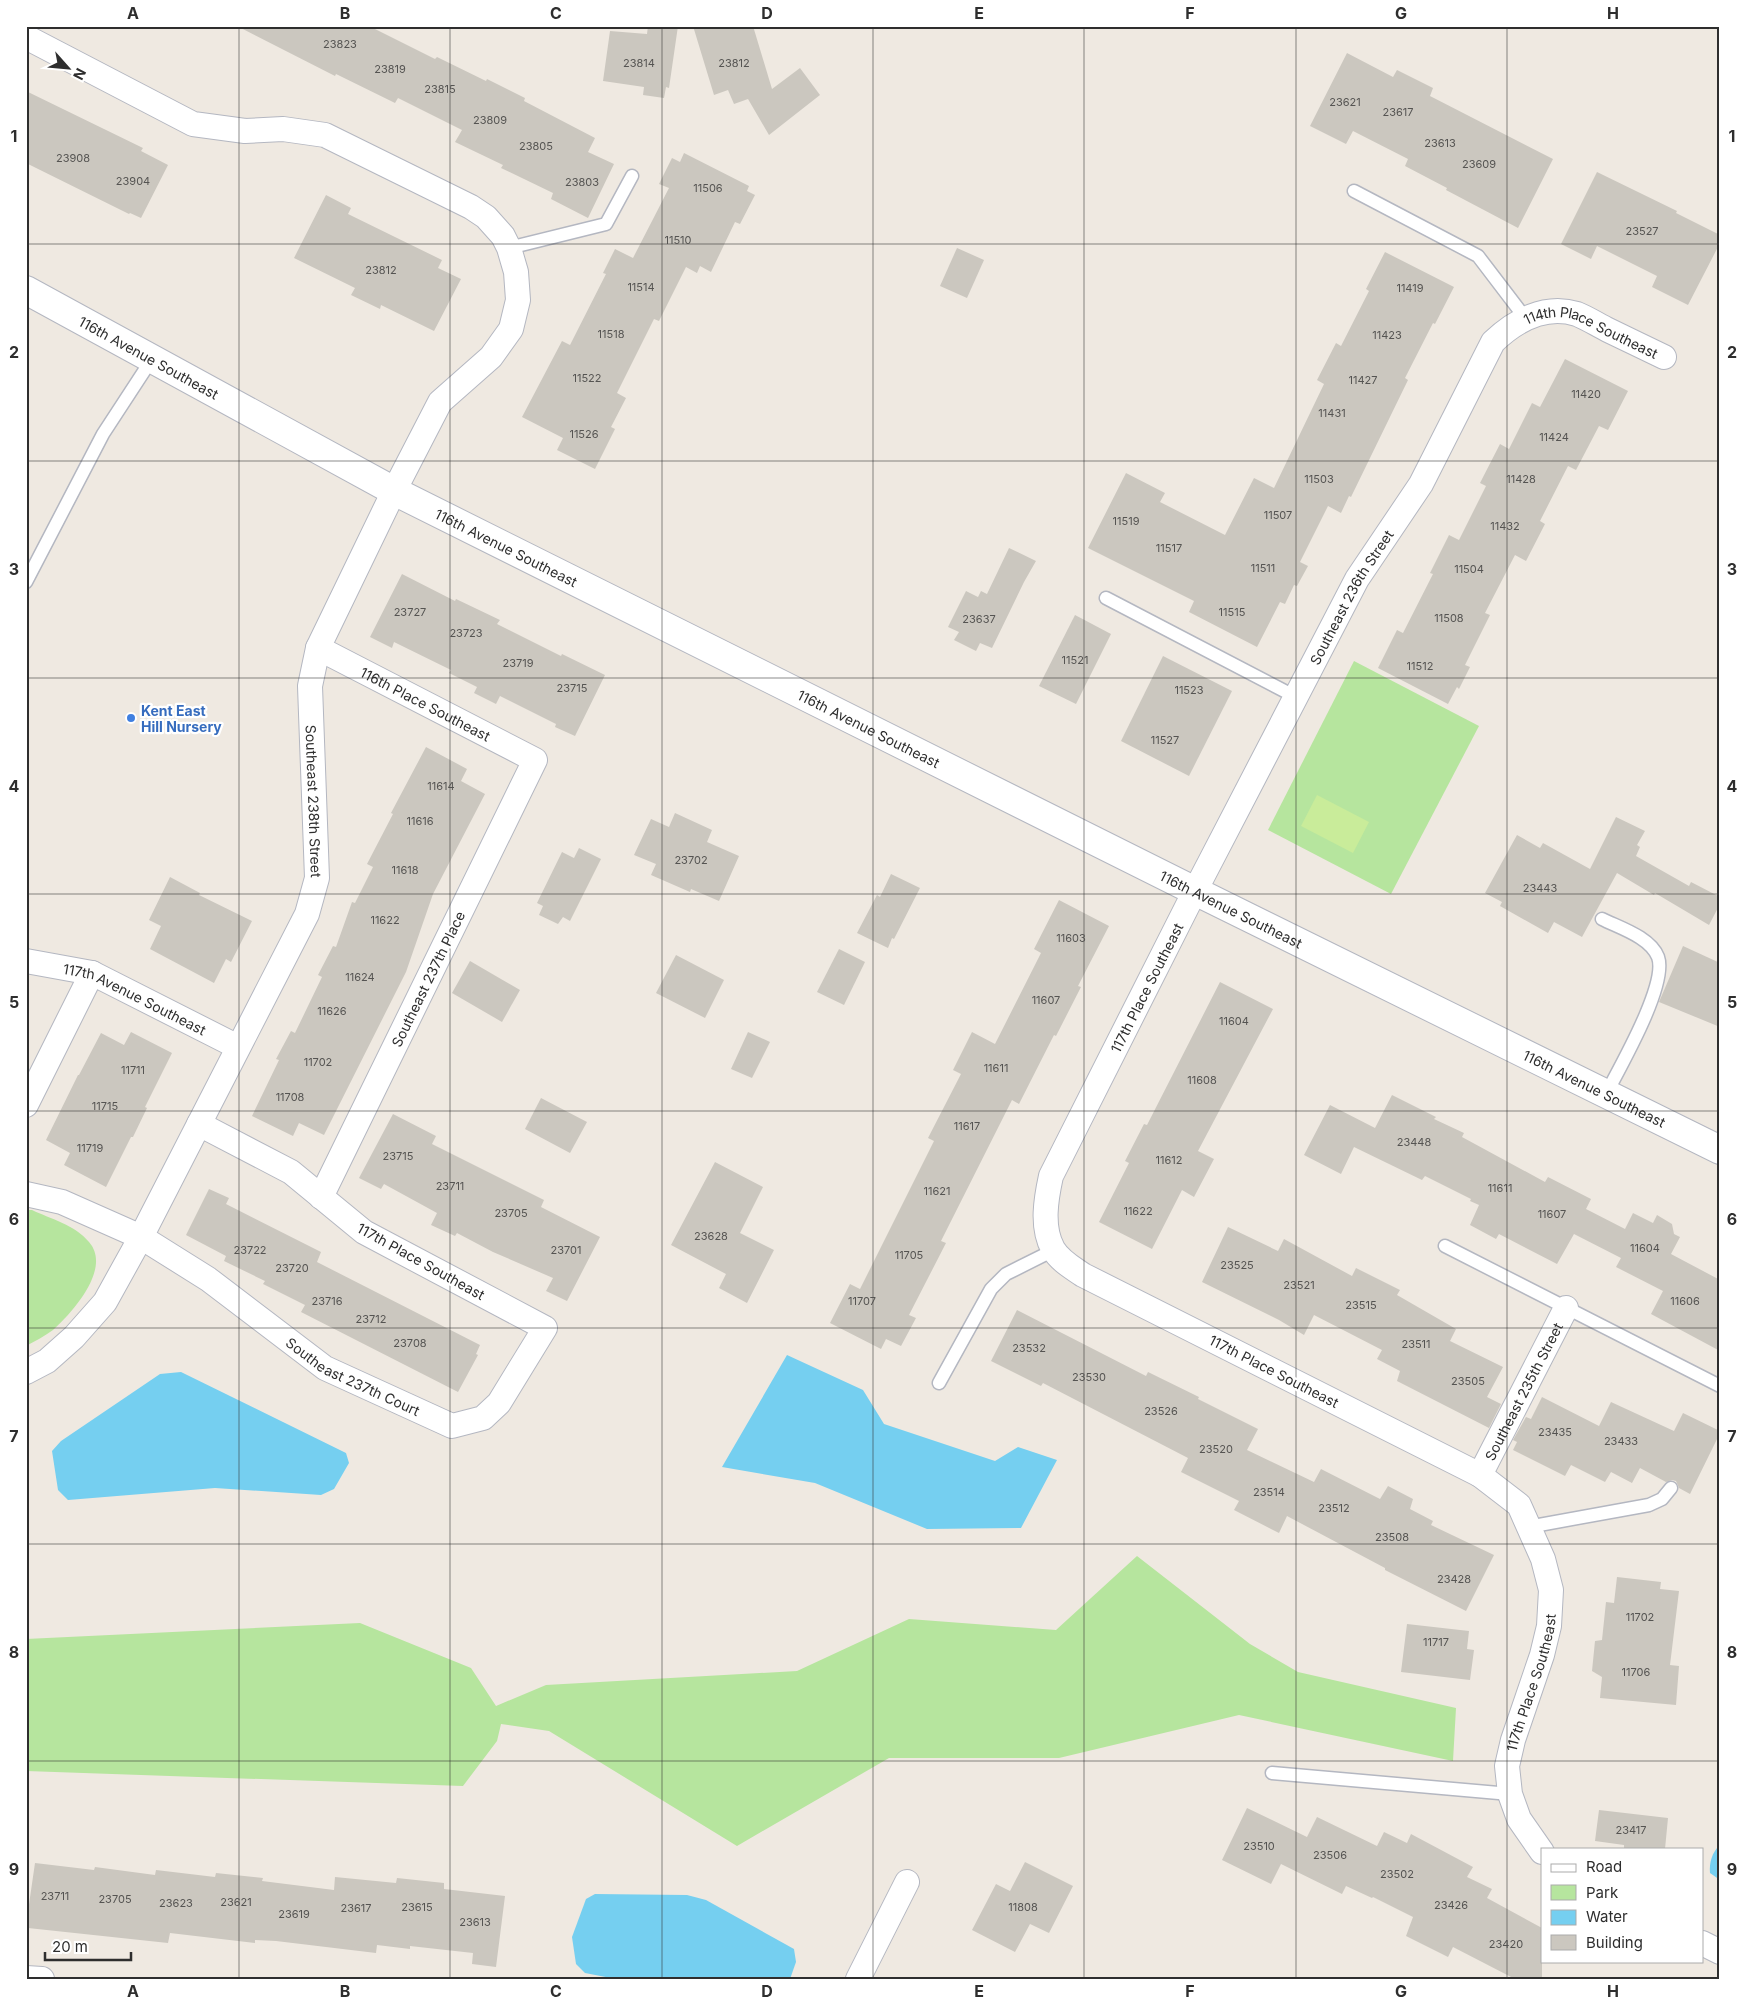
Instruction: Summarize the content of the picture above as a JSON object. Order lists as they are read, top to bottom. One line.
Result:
{"streets":{"main road":["116th Avenue Southeast"],"street":["114th Place Southeast","Southeast 236th Street","116th Place Southeast","Southeast 238th Street","Southeast 237th Place","117th Place Southeast","117th Avenue Southeast","Southeast 237th Court","Southeast 235th Street"]},"crossings":[["114th Place Southeast","Southeast 236th Street"],["116th Avenue Southeast","Southeast 236th Street"],["116th Avenue Southeast","Southeast 238th Street"],["116th Avenue Southeast","117th Place Southeast"],["Southeast 236th Street","117th Place Southeast"],["116th Place Southeast","Southeast 238th Street"],["116th Place Southeast","Southeast 237th Place"],["Southeast 238th Street","117th Place Southeast"],["Southeast 238th Street","117th Avenue Southeast"],["Southeast 238th Street","Southeast 237th Court"],["Southeast 237th Place","117th Place Southeast"],["117th Place Southeast","Southeast 237th Court"],["117th Place Southeast","Southeast 235th Street"]],"places":["Kent East Hill Nursery"],"house_numbers":["23823","23814","23812","23819","23815","23621","23617","23809","23613","23805","23908","23609","23904","23803","11506","23527","11510","23812","11514","11419","11518","11423","11522","11427","11420","11431","11526","11424","11503","11428","11507","11519","11432","11517","11511","11504","23727","11515","11508","23637","23723","11521","23719","11512","23715","11523","11527","11614","11616","23702","11618","23443","11622","11603","11624","11607","11626","11604","11702","11611","11711","11608","11708","11715","11617","23448","11719","23715","11612","23711","11611","11621","11622","23705","11607","23628","11604","23722","23701","11705","23525","23720","23521","23716","11707","11606","23515","23712","23708","23511","23532","23530","23505","23526","23435","23433","23520","23514","23512","23508","23428","11702","11717","11706","23417","23510","23506","23502","23711","23705","23621","23623","23426","23615","11808","23617","23619","23613","23420"],"legend":["Road","Park","Water","Building"],"scale_bar":"20 m","north":"bottom right","grid":{"columns":["A","B","C","D","E","F","G","H"],"rows":["1","2","3","4","5","6","7","8","9"]}}
